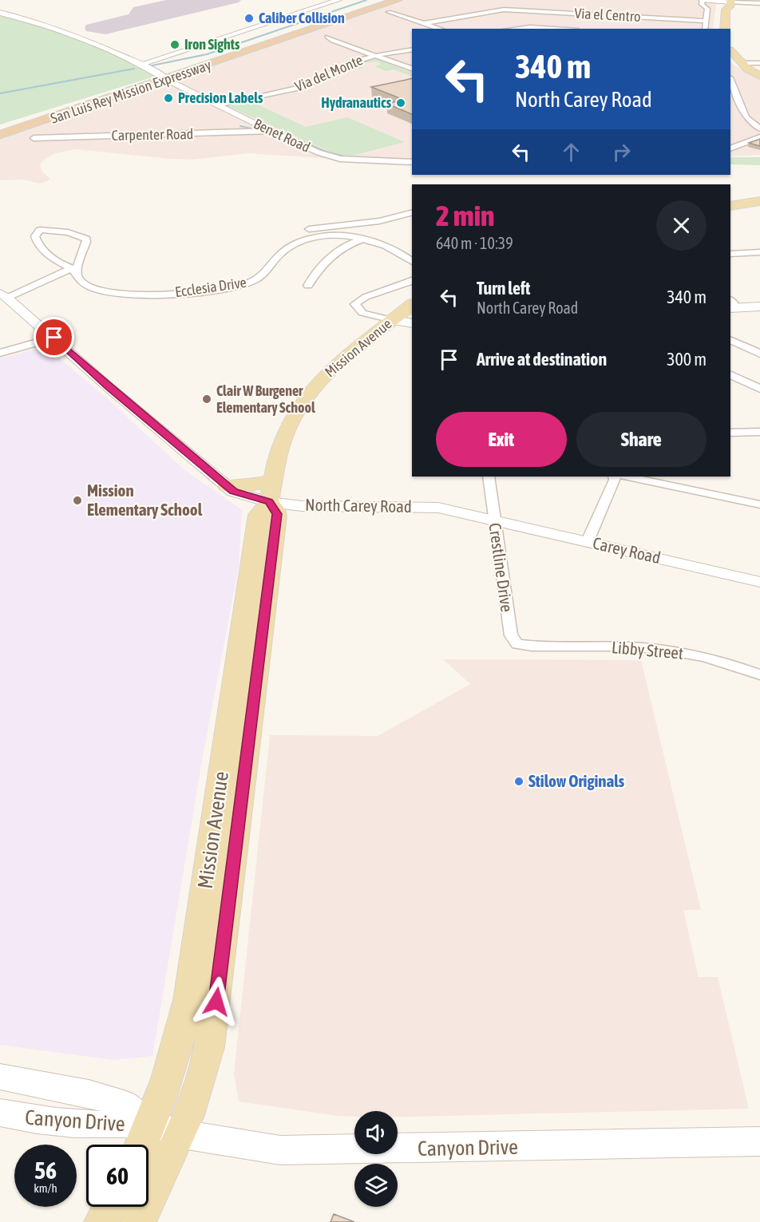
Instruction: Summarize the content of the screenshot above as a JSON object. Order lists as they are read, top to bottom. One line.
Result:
{"streets":{"highway":["San Luis Rey Mission Expressway"],"main road":["Benet Road","Mission Avenue","Canyon Drive"],"street":["Via el Centro","Via del Monte","Carpenter Road","Ecclesia Drive","North Carey Road","Carey Road","Crestline Drive","Libby Street"]},"crossings":[["Via del Monte","Benet Road"],["San Luis Rey Mission Expressway","Benet Road"],["Carpenter Road","Benet Road"],["Mission Avenue","North Carey Road"],["Mission Avenue","Canyon Drive"],["North Carey Road","Carey Road"],["North Carey Road","Crestline Drive"],["Carey Road","Crestline Drive"],["Crestline Drive","Libby Street"]],"places":["Caliber Collision","Iron Sights","Precision Labels","Hydranautics","Clair W Burgener Elementary School","Mission Elementary School","Stilow Originals"],"page":{"turn":["340 m","North Carey Road"],"heading":["2 min","640 m · 10:39"],"list":[{"name":"Turn left","note":"North Carey Road","value":"340 m"},{"name":"Arrive at destination","value":"300 m"}],"buttons":["Exit","Share"],"speed":"56 km/h","limit":"60"}}
